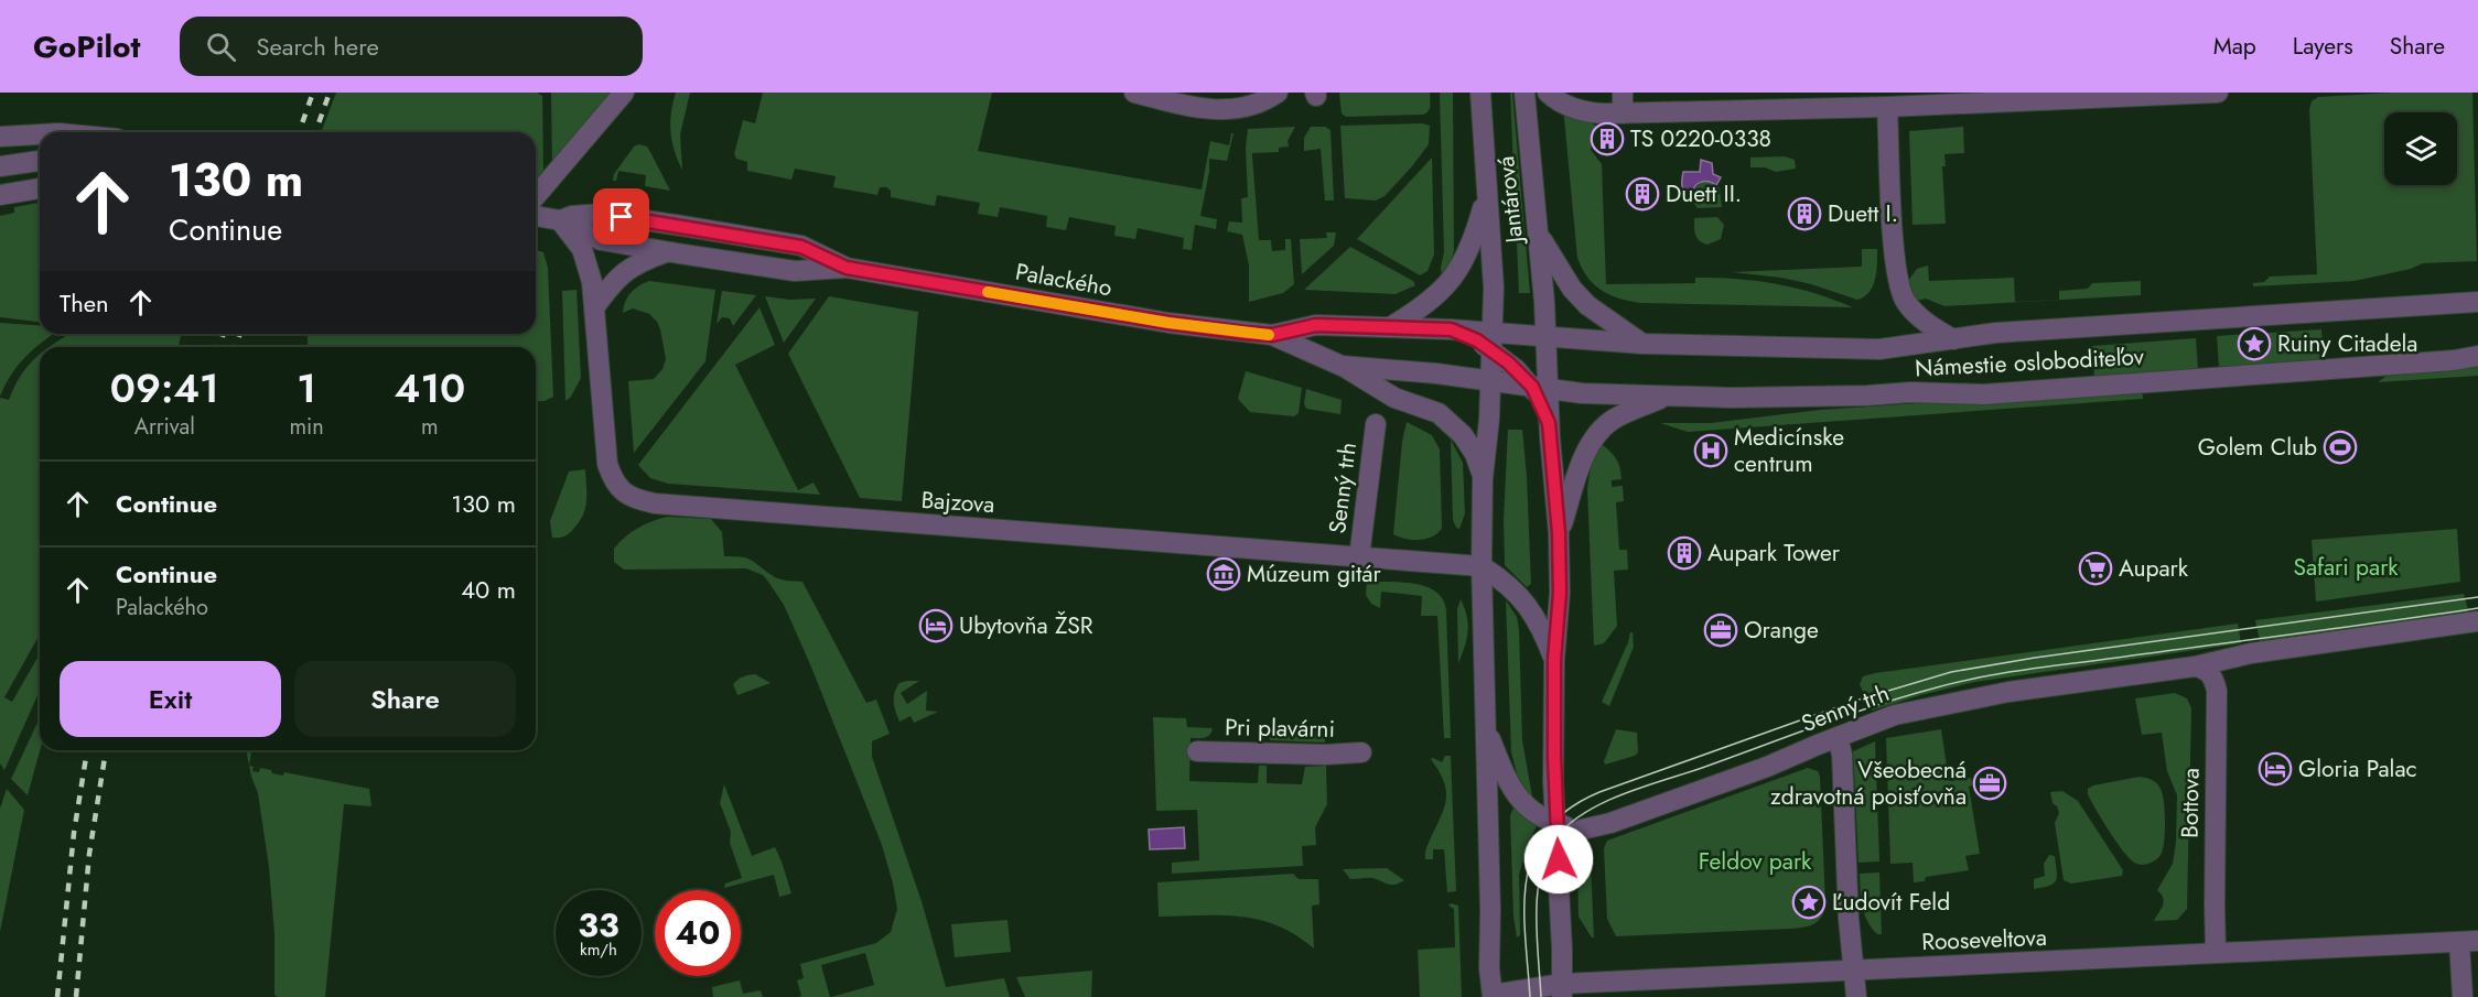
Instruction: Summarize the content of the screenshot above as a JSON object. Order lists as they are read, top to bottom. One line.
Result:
{"streets":{"street":["Jantárová","Palackého","Námestie osloboditeľov","Senný trh","Bajzova","Pri plavárni","Bottova","Rooseveltova"]},"crossings":[["Jantárová","Palackého"],["Jantárová","Námestie osloboditeľov"],["Jantárová","Senný trh"],["Jantárová","Bajzova"],["Jantárová","Rooseveltova"],["Palackého","Bajzova"],["Senný trh","Bajzova"],["Senný trh","Bottova"],["Bottova","Rooseveltova"]],"parks":["Safari park","Feldov park"],"places":{"building":["TS 0220-0338","Duett II.","Duett I.","Aupark Tower"],"place":["Ruiny Citadela","Ľudovít Feld"],"sports":["Golem Club"],"hospital":["Medicínske centrum"],"supermarket":["Aupark"],"museum":["Múzeum gitár"],"hotel":["Ubytovňa ŽSR","Gloria Palac"],"office":["Orange","Všeobecná zdravotná poisťovňa"]},"page":{"header":"GoPilot","search":"Search here","nav":["Map","Layers","Share"],"turn":["130 m","Continue"],"then":"Then","eta":["09:41","Arrival","1","min","410","m"],"list":[{"name":"Continue","value":"130 m"},{"name":"Continue","note":"Palackého","value":"40 m"}],"buttons":["Exit","Share"],"speed":"33 km/h","limit":"40"}}
